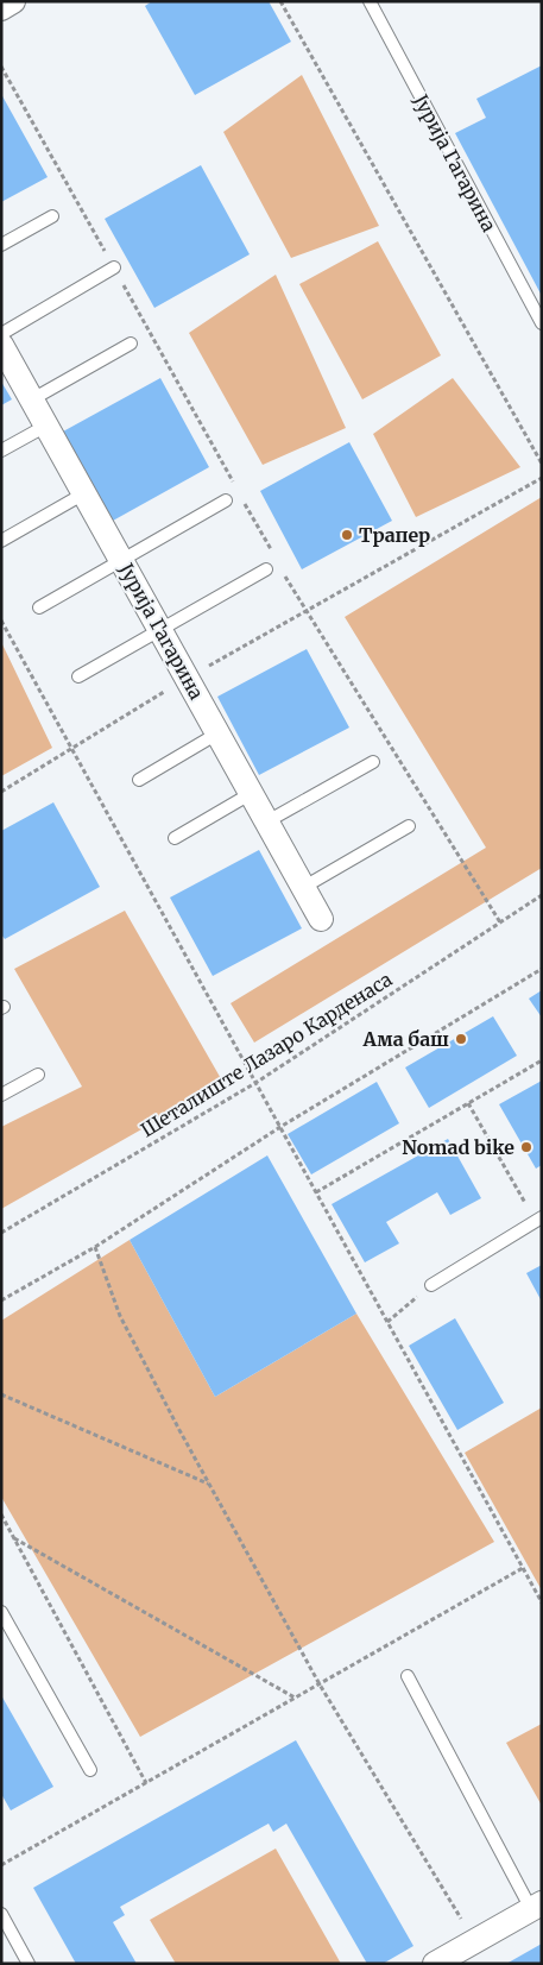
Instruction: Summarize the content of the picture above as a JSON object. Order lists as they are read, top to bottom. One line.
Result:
{"streets":{"street":["Јурија Гагарина"],"path":["Шеталиште Лазаро Карденаса"]},"places":["Трапер","Ама баш","Nomad bike"]}
